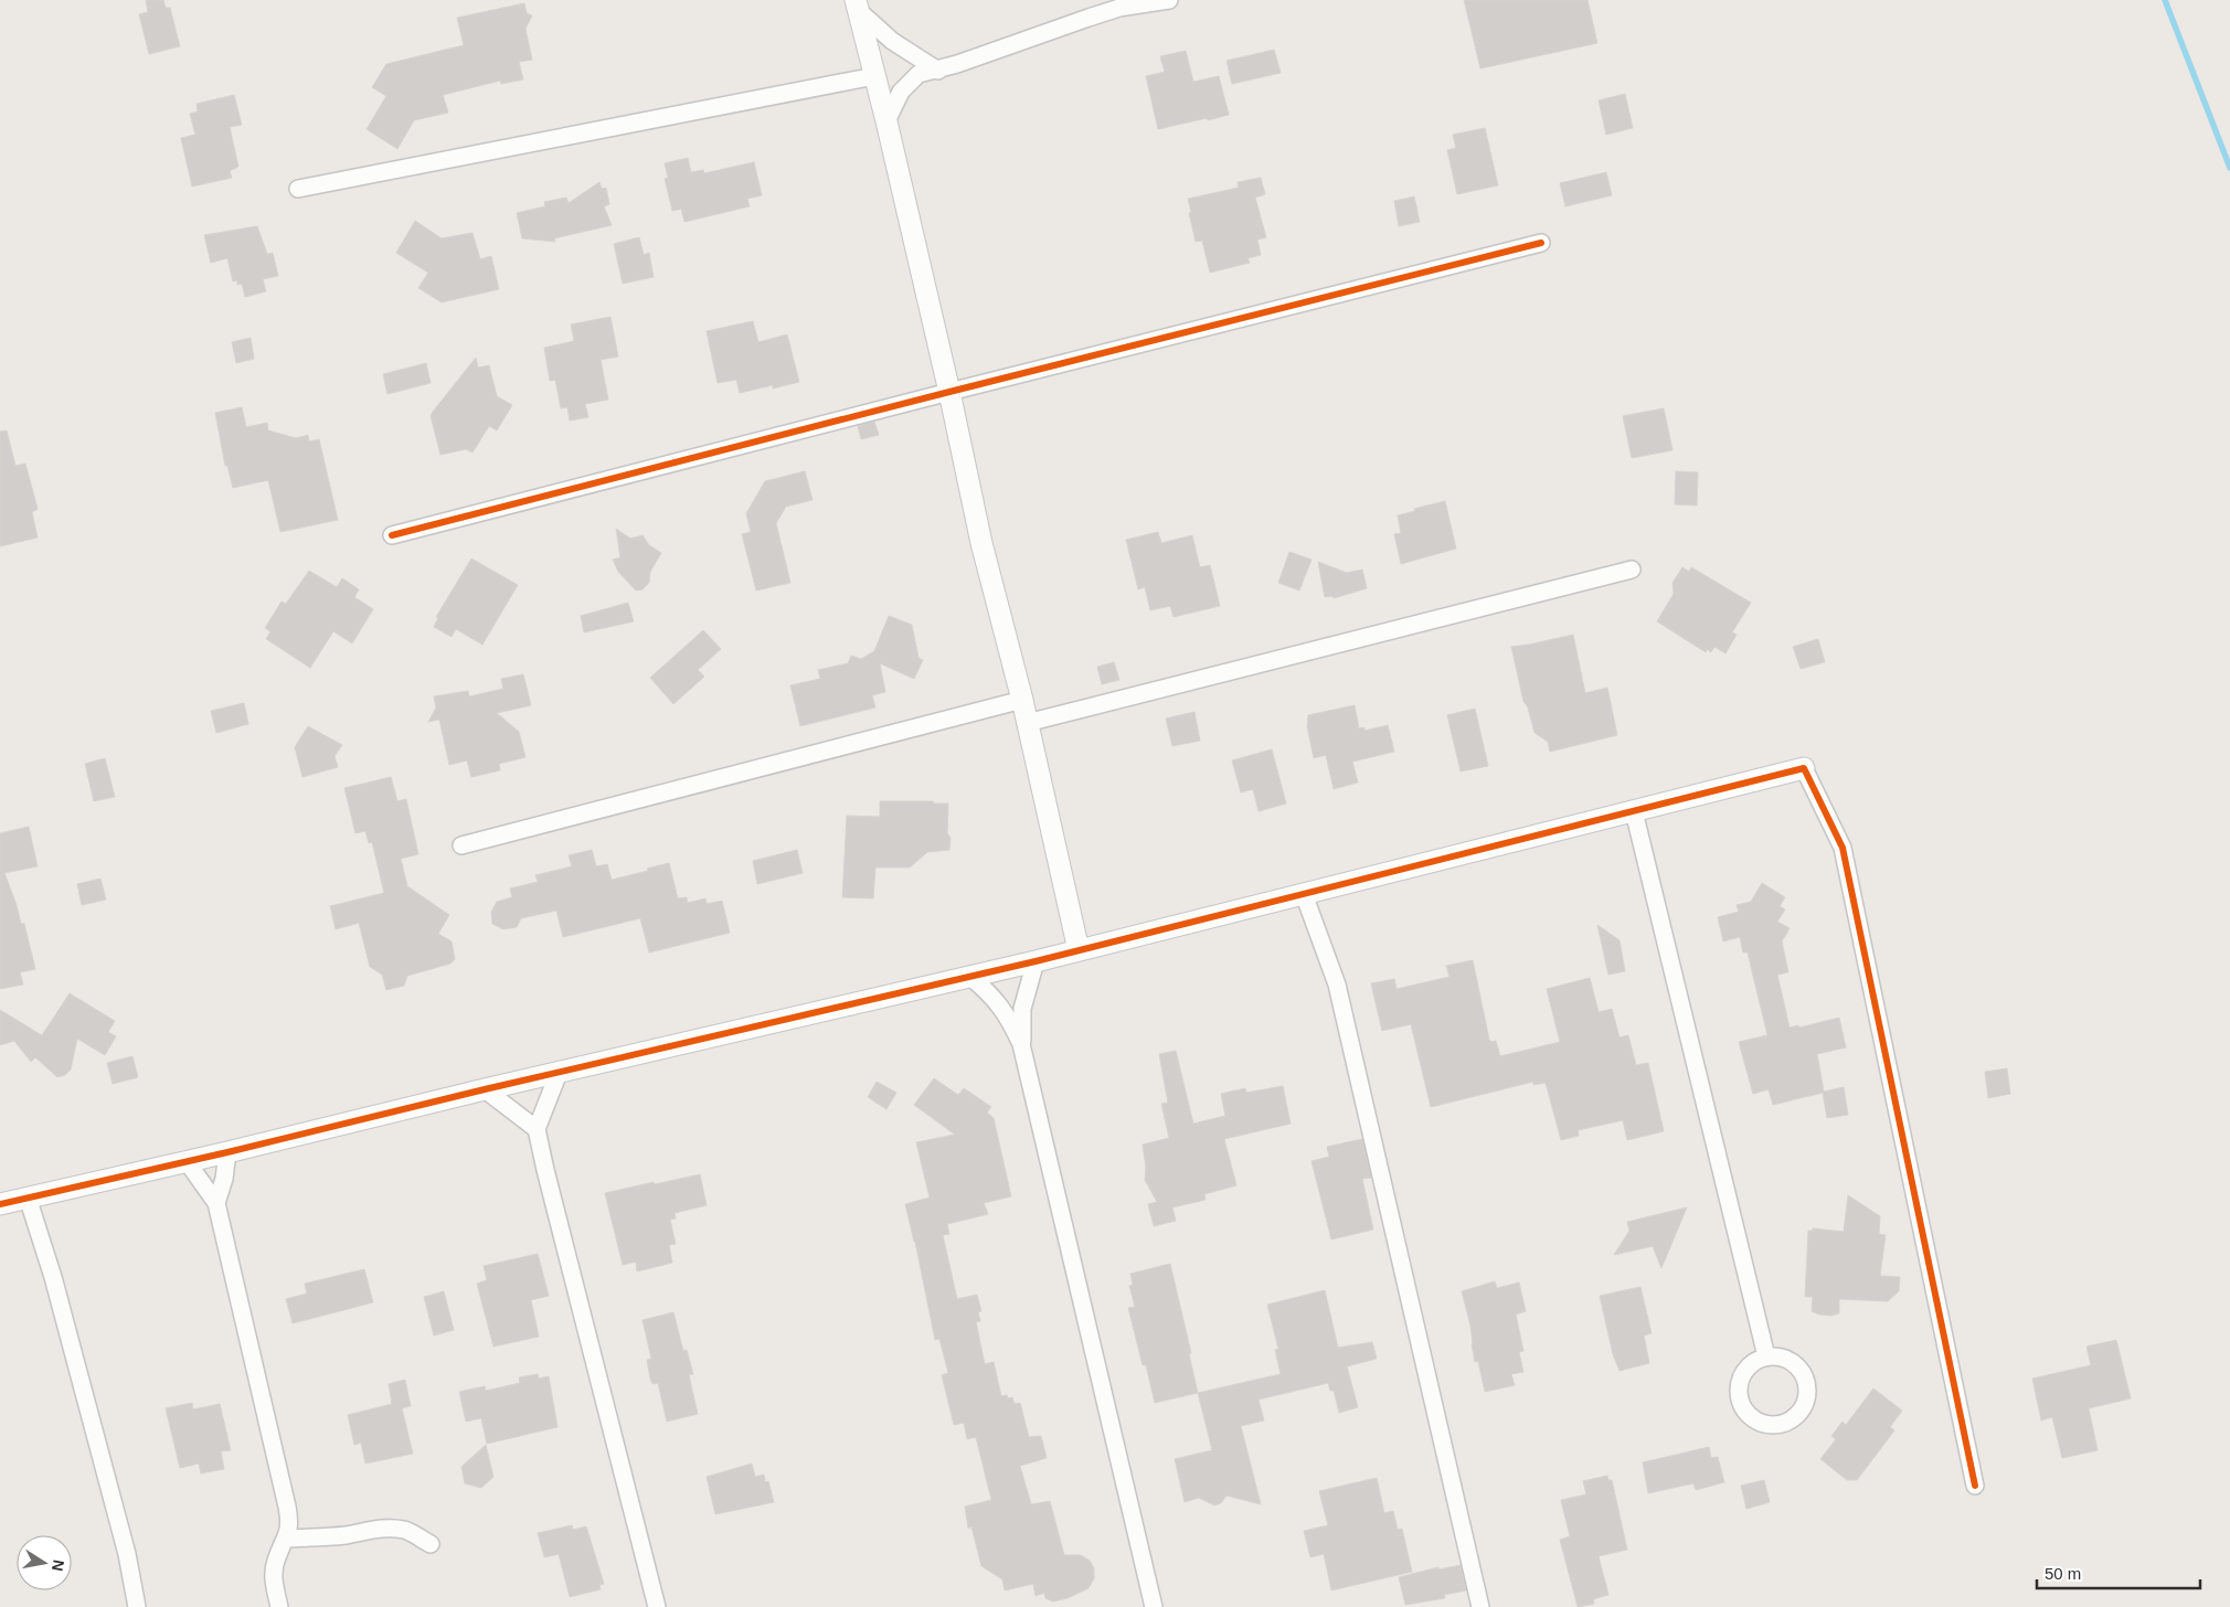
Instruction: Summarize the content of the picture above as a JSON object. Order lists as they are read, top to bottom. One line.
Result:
{"scale_bar":"50 m","north":"right"}
